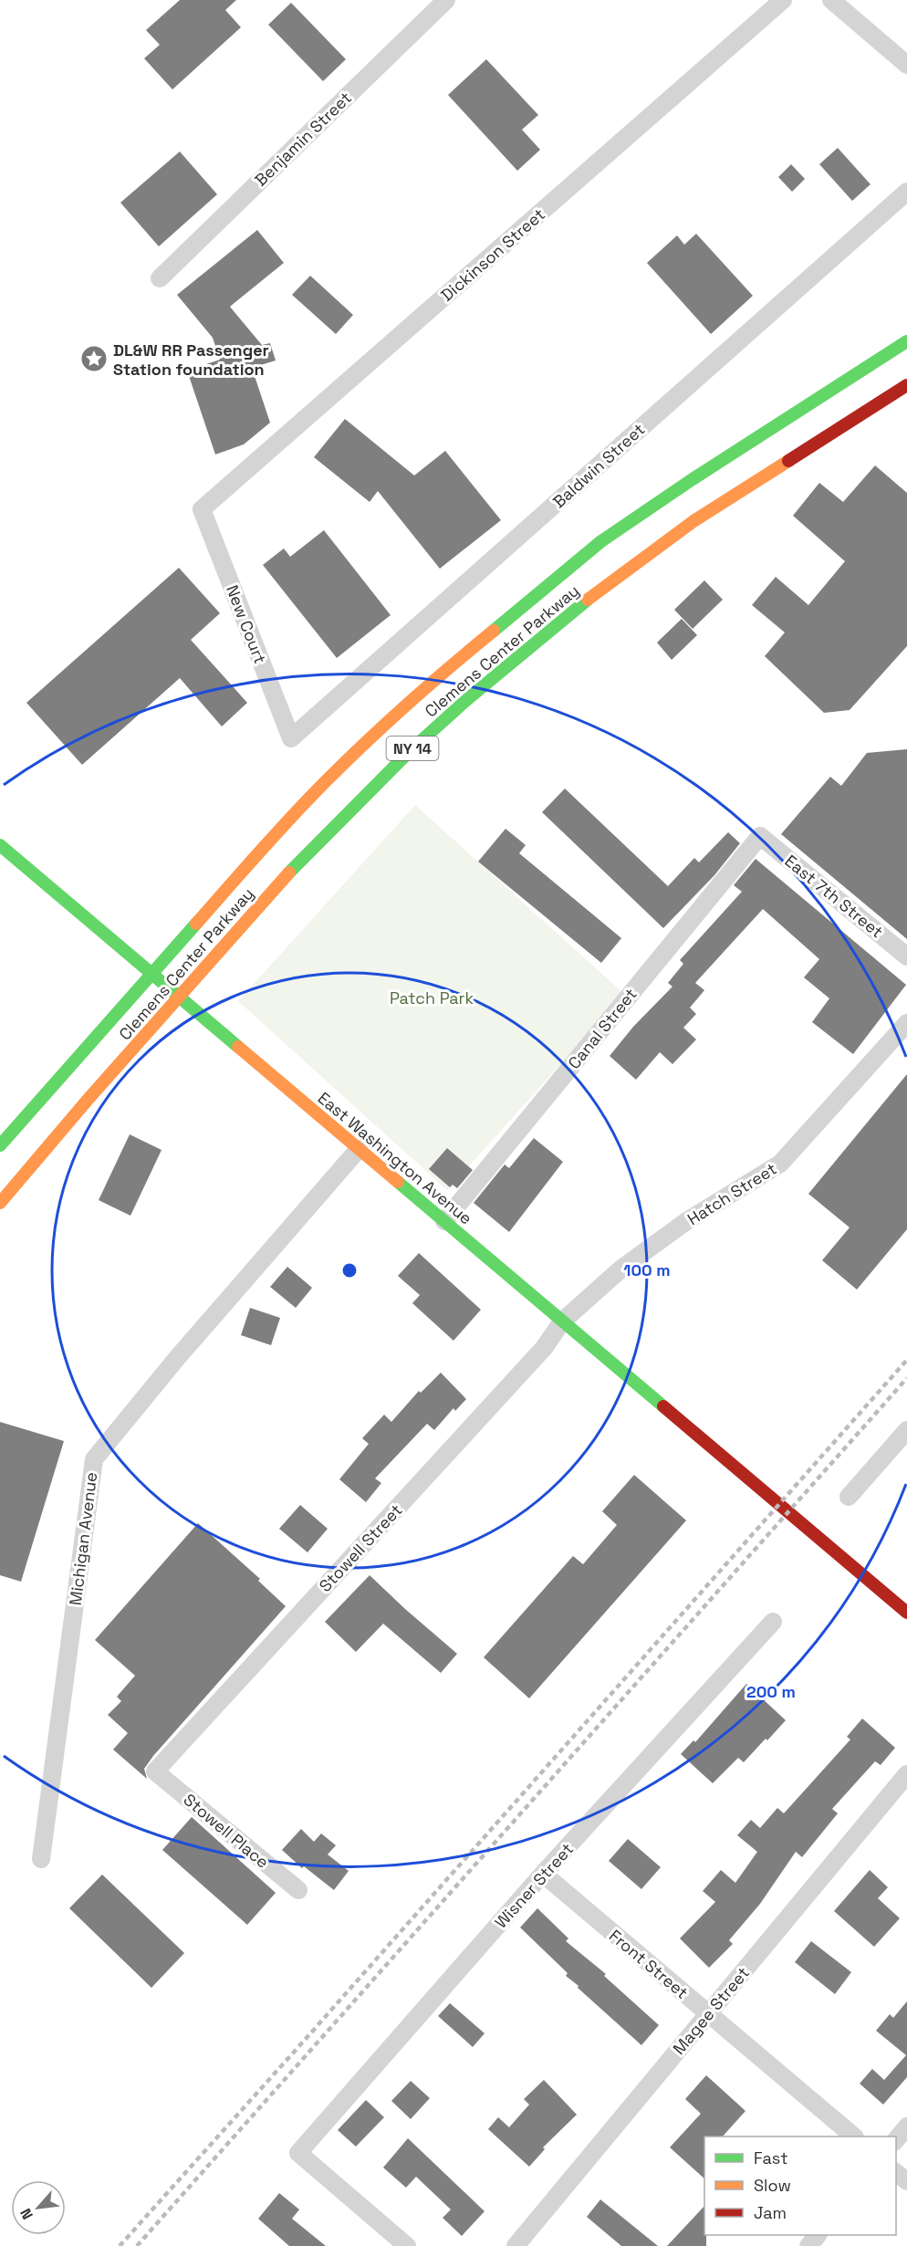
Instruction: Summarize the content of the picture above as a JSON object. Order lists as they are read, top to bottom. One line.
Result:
{"streets":{"main road":["Clemens Center Parkway","NY 14","East Washington Avenue"],"street":["Benjamin Street","Dickinson Street","Baldwin Street","New Court","East 7th Street","Canal Street","Hatch Street","Michigan Avenue","Stowell Street","Stowell Place","Wisner Street","Front Street","Magee Street"]},"crossings":[["Dickinson Street","New Court"],["Baldwin Street","New Court"],["Clemens Center Parkway","East Washington Avenue"],["East 7th Street","Canal Street"],["Canal Street","East Washington Avenue"],["East Washington Avenue","Hatch Street"],["East Washington Avenue","Michigan Avenue"],["East Washington Avenue","Stowell Street"],["Hatch Street","Stowell Street"],["Stowell Street","Stowell Place"],["Wisner Street","Front Street"],["Front Street","Magee Street"]],"parks":["Patch Park"],"places":{"place":["DL&W RR Passenger Station foundation"]},"legend":["Fast","Slow","Jam"],"north":"bottom left","rings":["100 m","200 m"]}
